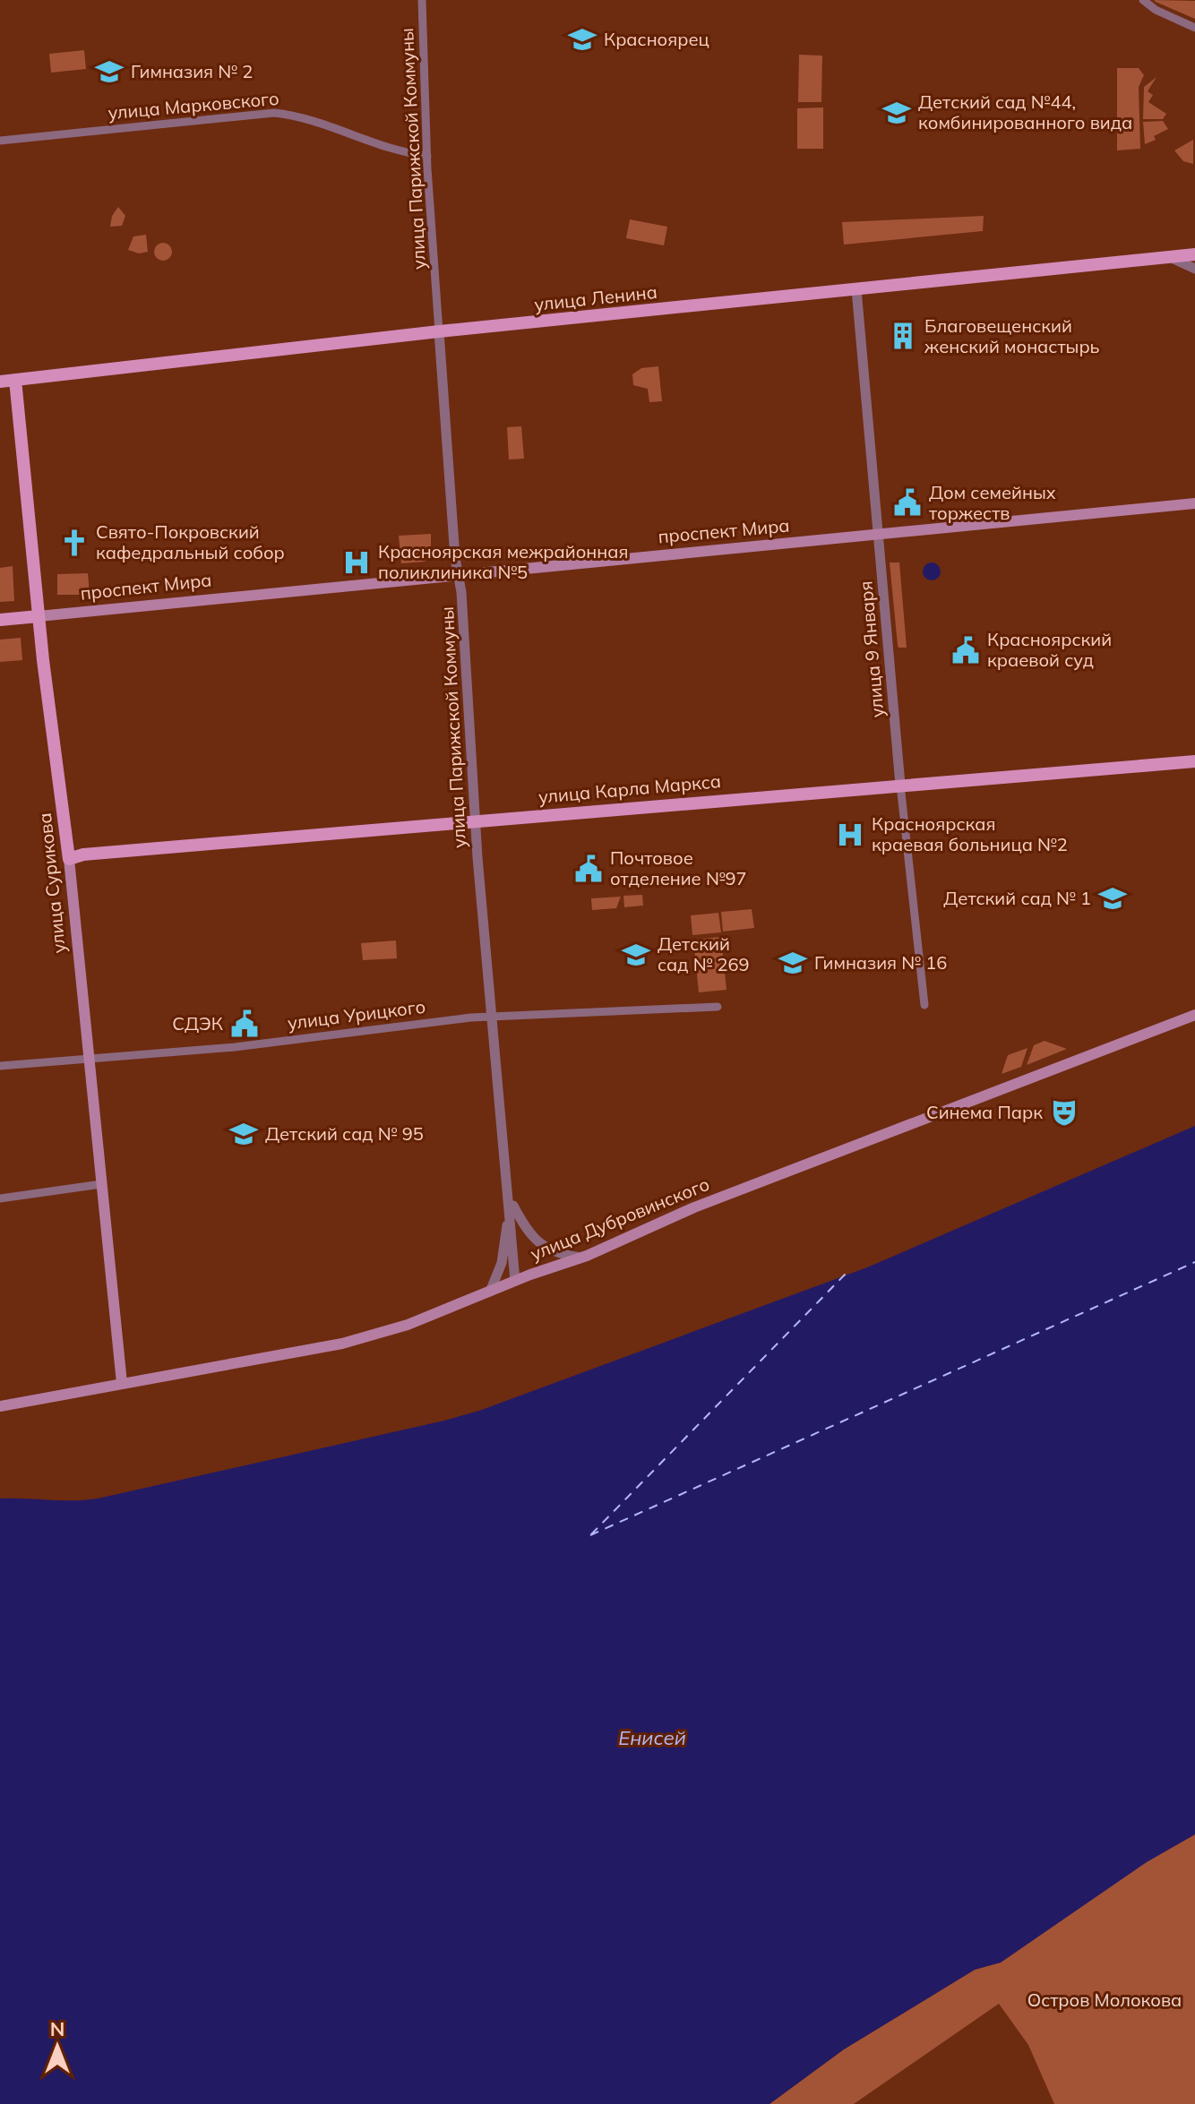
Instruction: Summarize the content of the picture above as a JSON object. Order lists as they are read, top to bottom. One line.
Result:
{"streets":{"main road":["улица Ленина","проспект Мира","улица Карла Маркса","улица Сурикова","улица Дубровинского"],"street":["улица Марковского","улица Парижской Коммуны","улица 9 Января","улица Урицкого"]},"crossings":[["улица Марковского","улица Парижской Коммуны"],["улица Парижской Коммуны","улица Ленина"],["улица Парижской Коммуны","проспект Мира"],["улица Парижской Коммуны","улица Карла Маркса"],["улица Парижской Коммуны","улица Урицкого"],["улица Парижской Коммуны","улица Дубровинского"],["улица Ленина","улица 9 Января"],["улица Ленина","улица Сурикова"],["проспект Мира","улица 9 Января"],["проспект Мира","улица Сурикова"],["улица 9 Января","улица Карла Маркса"],["улица Карла Маркса","улица Сурикова"],["улица Сурикова","улица Урицкого"],["улица Сурикова","улица Дубровинского"]],"water":["Енисей"],"parks":["Остров Молокова"],"places":{"school or university":["Красноярец","Гимназия № 2","Детский сад №44, комбинированного вида","Детский сад № 1","Детский сад № 269","Гимназия № 16","Детский сад № 95"],"building":["Благовещенский женский монастырь"],"public building":["Дом семейных торжеств","Красноярский краевой суд","Почтовое отделение №97","СДЭК"],"church":["Свято-Покровский кафедральный собор"],"hospital":["Красноярская межрайонная поликлиника №5","Красноярская краевая больница №2"],"theatre":["Синема Парк"]},"north":"top"}
